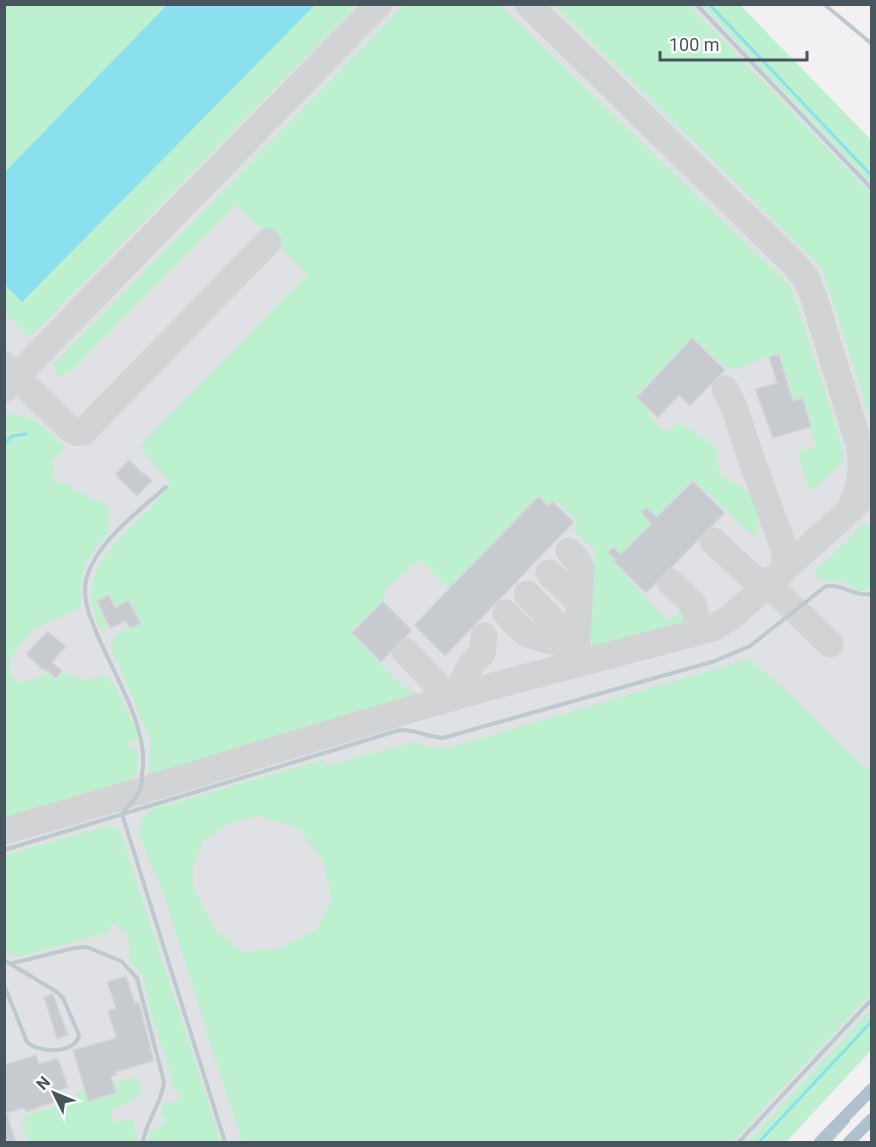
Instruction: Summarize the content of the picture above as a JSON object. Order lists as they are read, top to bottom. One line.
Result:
{"scale_bar":"100 m","north":"top left"}
